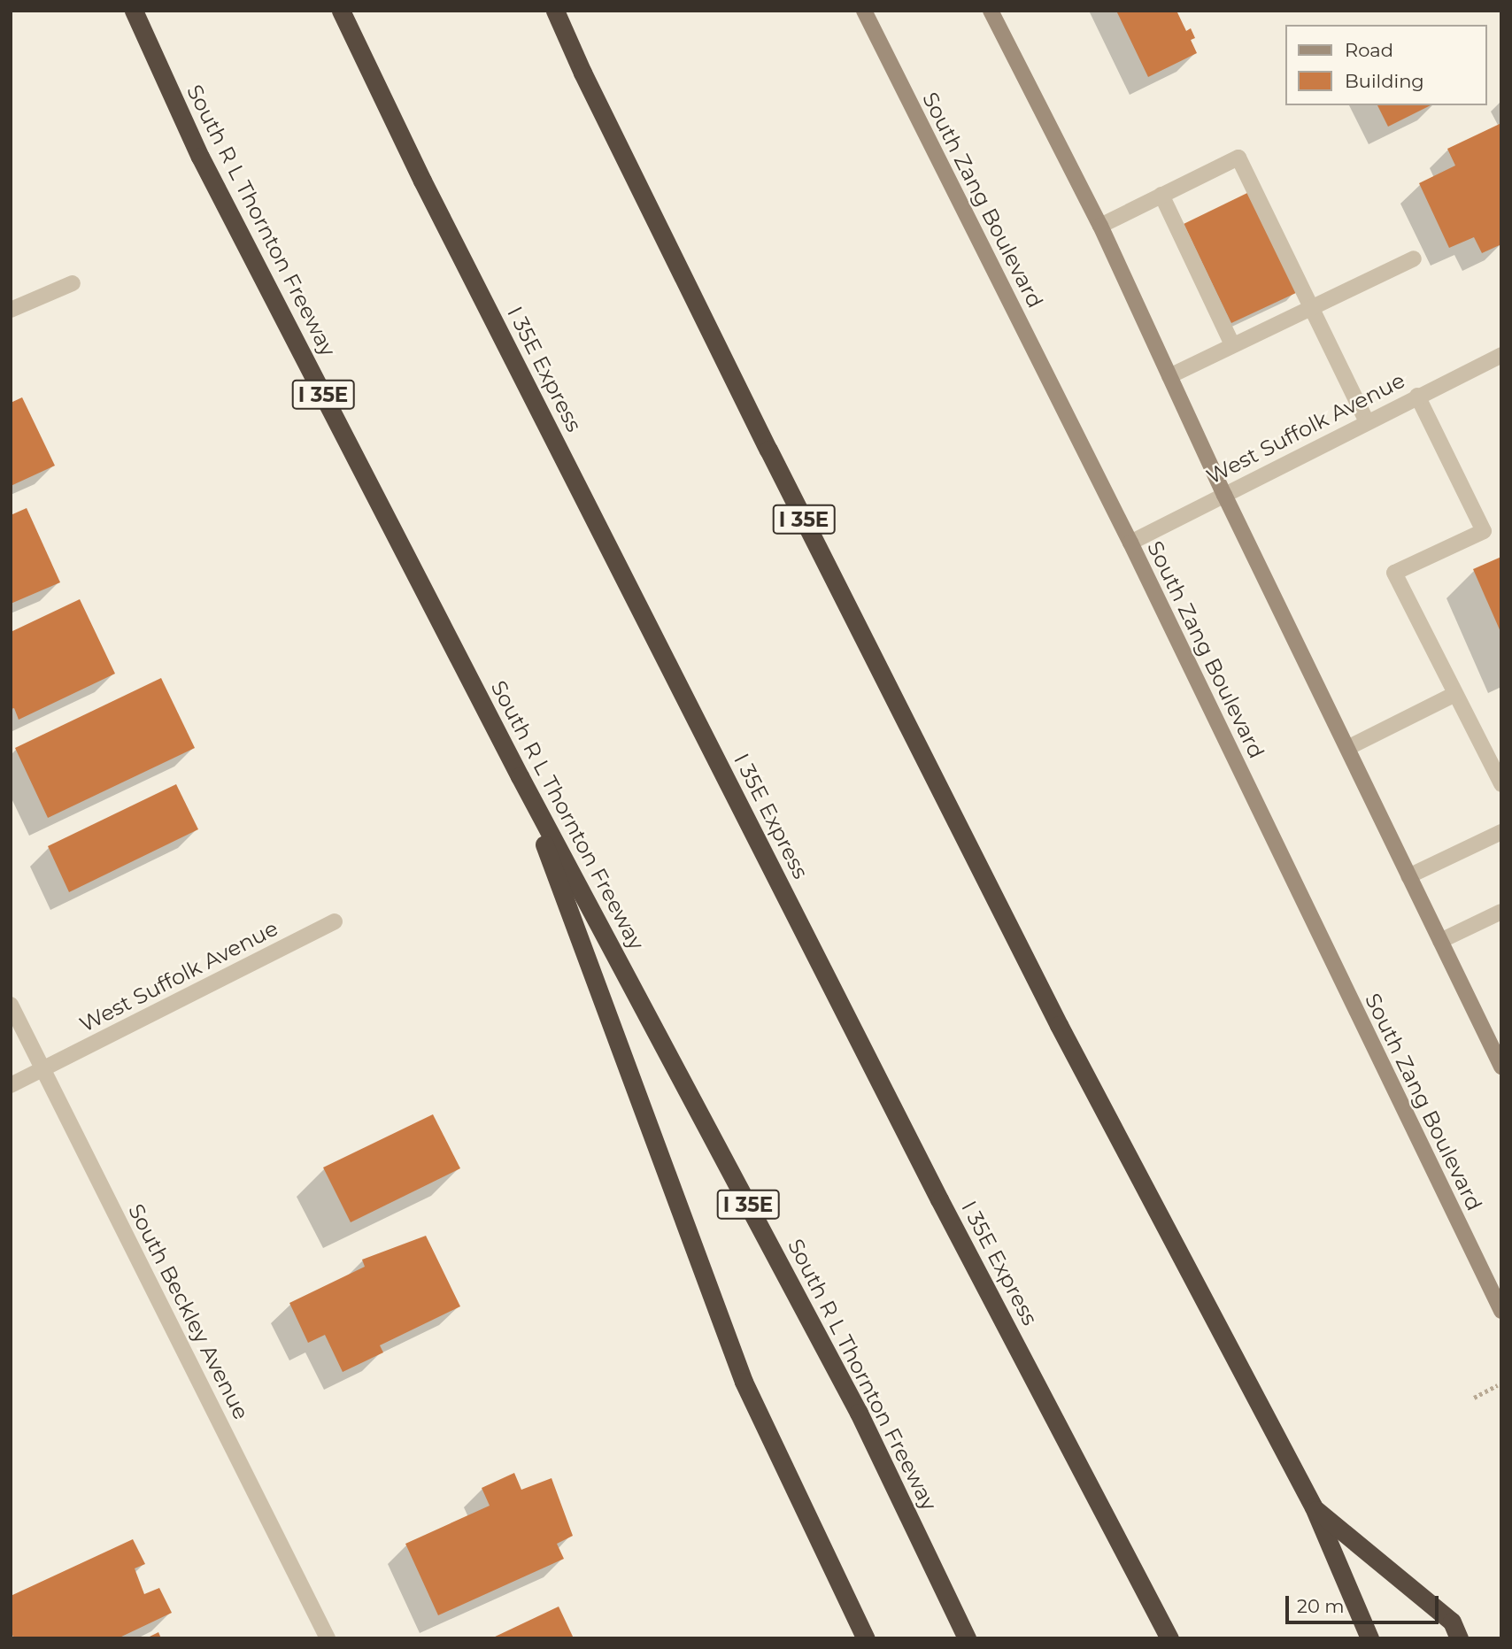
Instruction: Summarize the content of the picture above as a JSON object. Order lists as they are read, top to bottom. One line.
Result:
{"streets":{"highway":["South R L Thornton Freeway","I 35E Express","I 35E"],"main road":["South Zang Boulevard"],"street":["West Suffolk Avenue","South Beckley Avenue"]},"crossings":[["South Zang Boulevard","West Suffolk Avenue"],["West Suffolk Avenue","South Beckley Avenue"]],"legend":["Road","Building"],"scale_bar":"20 m"}
